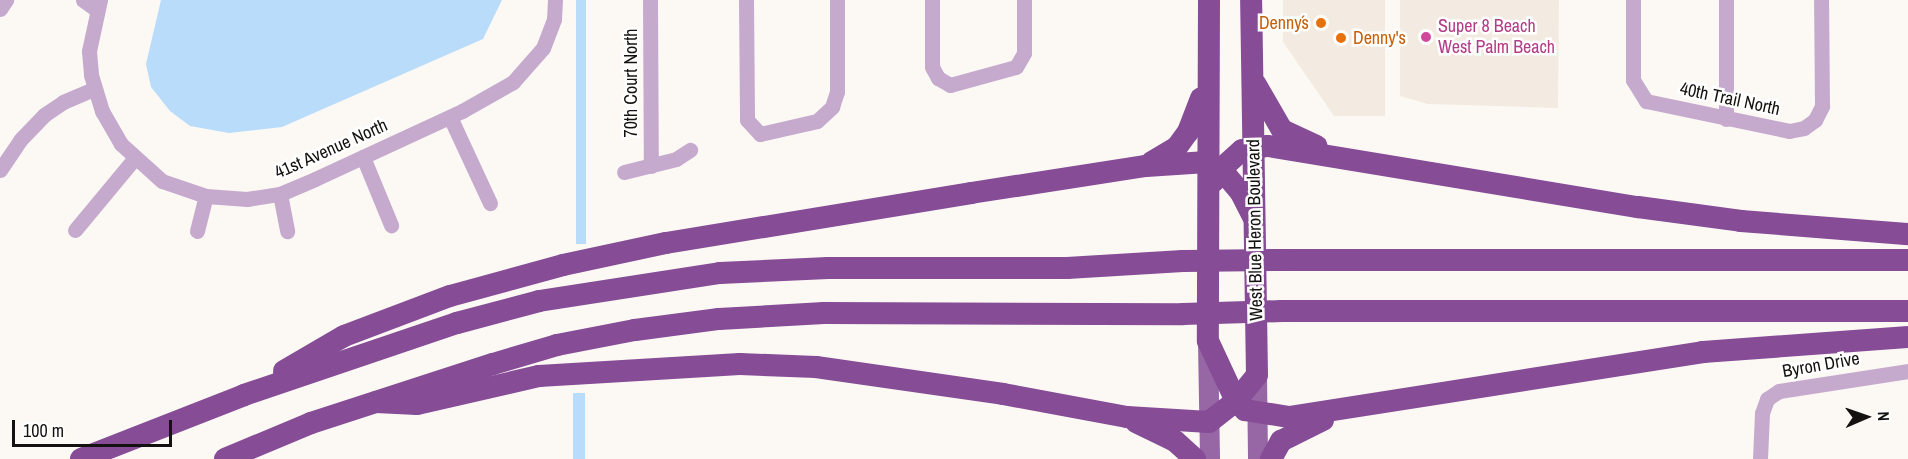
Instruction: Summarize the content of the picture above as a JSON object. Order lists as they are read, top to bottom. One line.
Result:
{"streets":{"highway":["West Blue Heron Boulevard"],"street":["70th Court North","40th Trail North","41st Avenue North","Byron Drive"]},"places":["Denny´s","Super 8 Beach West Palm Beach","Denny's"],"scale_bar":"100 m","north":"right"}
